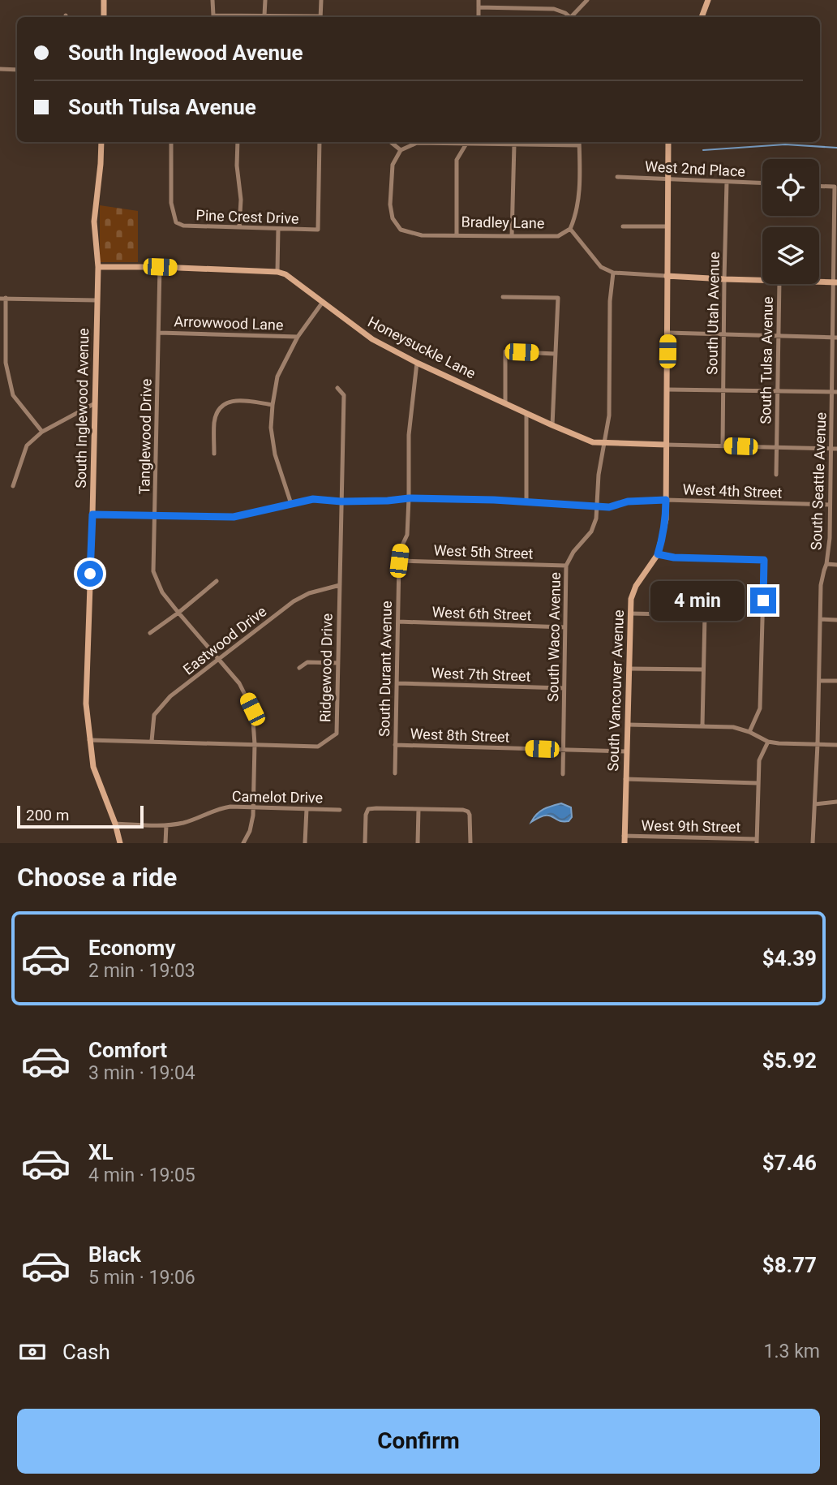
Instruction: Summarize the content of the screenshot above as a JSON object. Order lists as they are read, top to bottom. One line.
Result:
{"streets":{"street":["West 2nd Place","Pine Crest Drive","Bradley Lane","South Utah Avenue","Arrowwood Lane","Honeysuckle Lane","South Tulsa Avenue","South Inglewood Avenue","Tanglewood Drive","South Seattle Avenue","West 4th Street","West 5th Street","West 6th Street","South Waco Avenue","Eastwood Drive","Ridgewood Drive","South Durant Avenue","West 7th Street","South Vancouver Avenue","West 8th Street","Camelot Drive","West 9th Street"]},"crossings":[["West 2nd Place","South Utah Avenue"],["West 2nd Place","South Vancouver Avenue"],["Arrowwood Lane","Tanglewood Drive"],["Honeysuckle Lane","South Inglewood Avenue"],["Honeysuckle Lane","Tanglewood Drive"],["Honeysuckle Lane","South Waco Avenue"],["Honeysuckle Lane","South Durant Avenue"],["Honeysuckle Lane","South Vancouver Avenue"],["South Inglewood Avenue","West 4th Street"],["South Inglewood Avenue","Ridgewood Drive"],["South Inglewood Avenue","Camelot Drive"],["Tanglewood Drive","West 4th Street"],["Tanglewood Drive","Eastwood Drive"],["Tanglewood Drive","Ridgewood Drive"],["Tanglewood Drive","Camelot Drive"],["South Seattle Avenue","West 4th Street"],["West 4th Street","South Waco Avenue"],["West 4th Street","Ridgewood Drive"],["West 4th Street","South Durant Avenue"],["West 4th Street","South Vancouver Avenue"],["West 5th Street","South Waco Avenue"],["West 5th Street","South Durant Avenue"],["West 6th Street","South Waco Avenue"],["West 6th Street","South Durant Avenue"],["South Waco Avenue","West 7th Street"],["South Waco Avenue","West 8th Street"],["Eastwood Drive","Ridgewood Drive"],["South Durant Avenue","West 7th Street"],["South Durant Avenue","West 8th Street"],["South Vancouver Avenue","West 8th Street"],["South Vancouver Avenue","West 9th Street"]],"scale_bar":"200 m","page":{"banner":["South Inglewood Avenue","South Tulsa Avenue"],"bubble":"4 min","scale":"200 m","heading":"Choose a ride","list":[{"name":"Economy","note":"2 min · 19:03","value":"$4.39"},{"name":"Comfort","note":"3 min · 19:04","value":"$5.92"},{"name":"XL","note":"4 min · 19:05","value":"$7.46"},{"name":"Black","note":"5 min · 19:06","value":"$8.77"}],"pay":["Cash","1.3 km"],"buttons":"Confirm"}}
